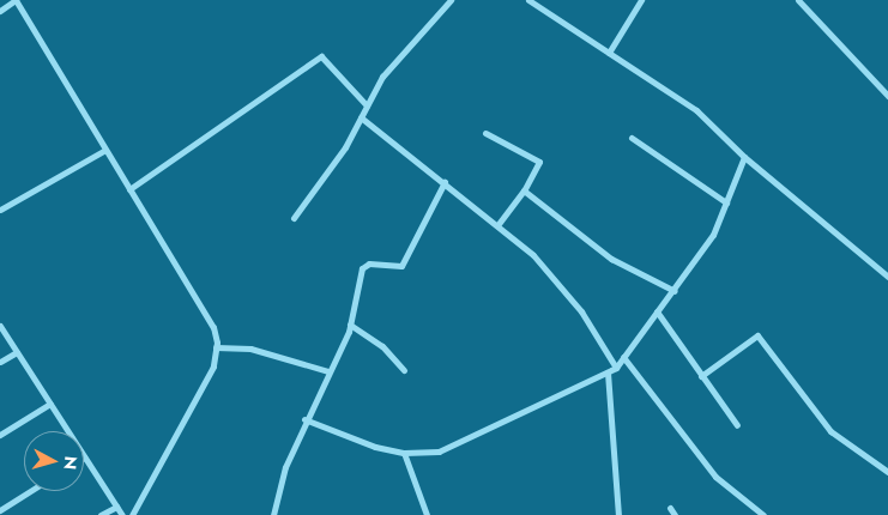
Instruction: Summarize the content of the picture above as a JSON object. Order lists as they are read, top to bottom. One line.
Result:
{"north":"right"}
